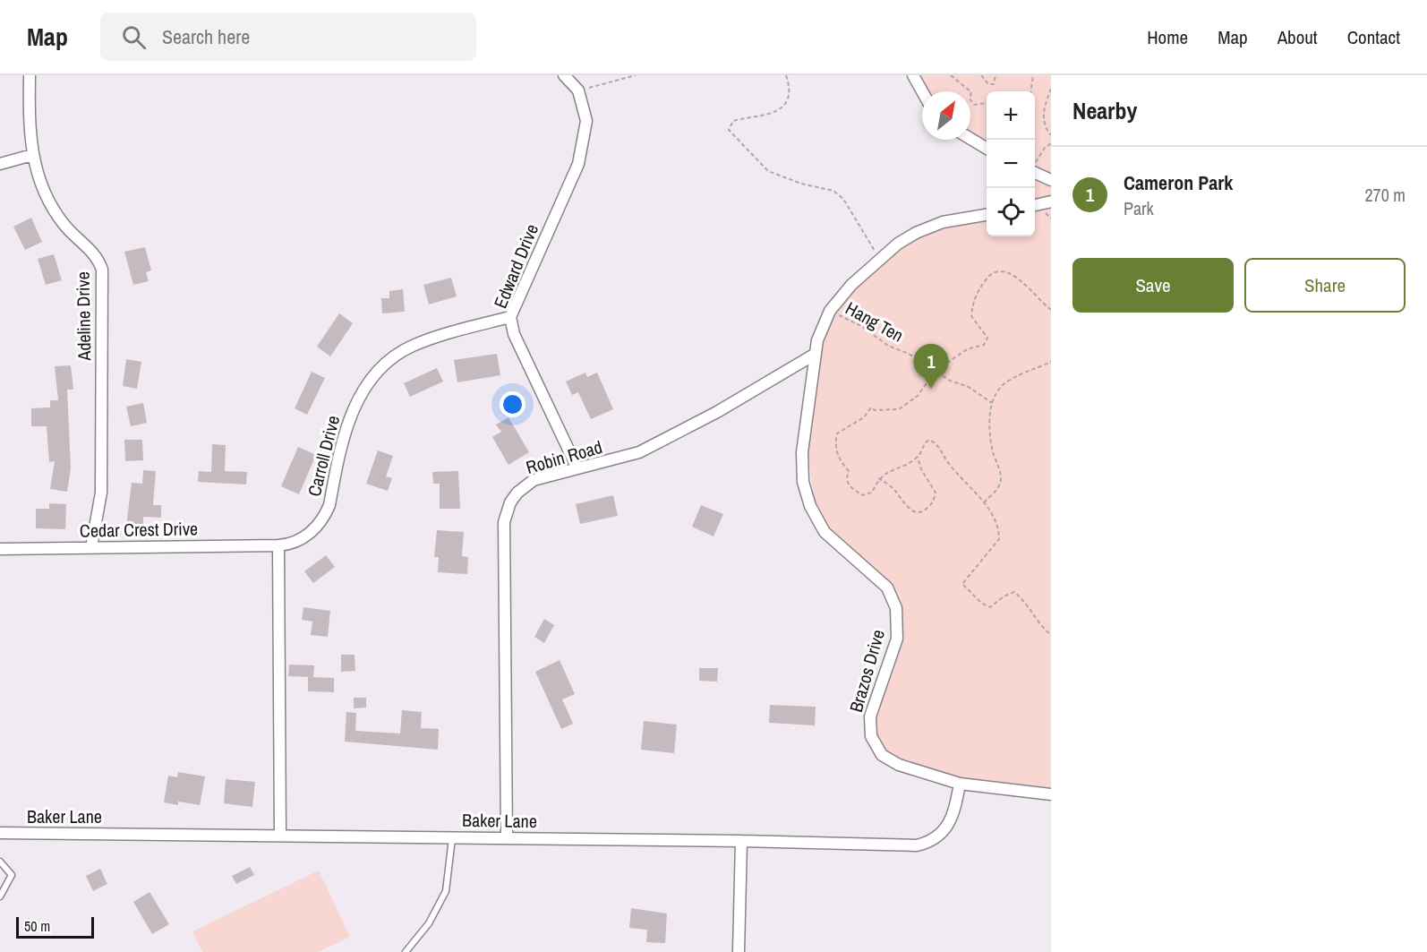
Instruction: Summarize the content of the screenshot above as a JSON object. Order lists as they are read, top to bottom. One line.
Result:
{"streets":{"street":["Edward Drive","Adeline Drive","Carroll Drive","Robin Road","Cedar Crest Drive","Brazos Drive","Baker Lane"],"path":["Hang Ten"]},"crossings":[["Edward Drive","Carroll Drive"],["Edward Drive","Robin Road"],["Adeline Drive","Cedar Crest Drive"],["Hang Ten","Brazos Drive"],["Carroll Drive","Cedar Crest Drive"],["Robin Road","Brazos Drive"],["Robin Road","Baker Lane"],["Brazos Drive","Baker Lane"]],"scale_bar":"50 m","north":"top right","page":{"header":"Map","search":"Search here","nav":["Home","Map","About","Contact"],"heading":"Nearby","map_buttons":["+","−"],"list":[{"mark":"1","name":"Cameron Park","note":"Park","value":"270 m"}],"buttons":["Save","Share"],"pins":"1","scale":"50 m"}}
